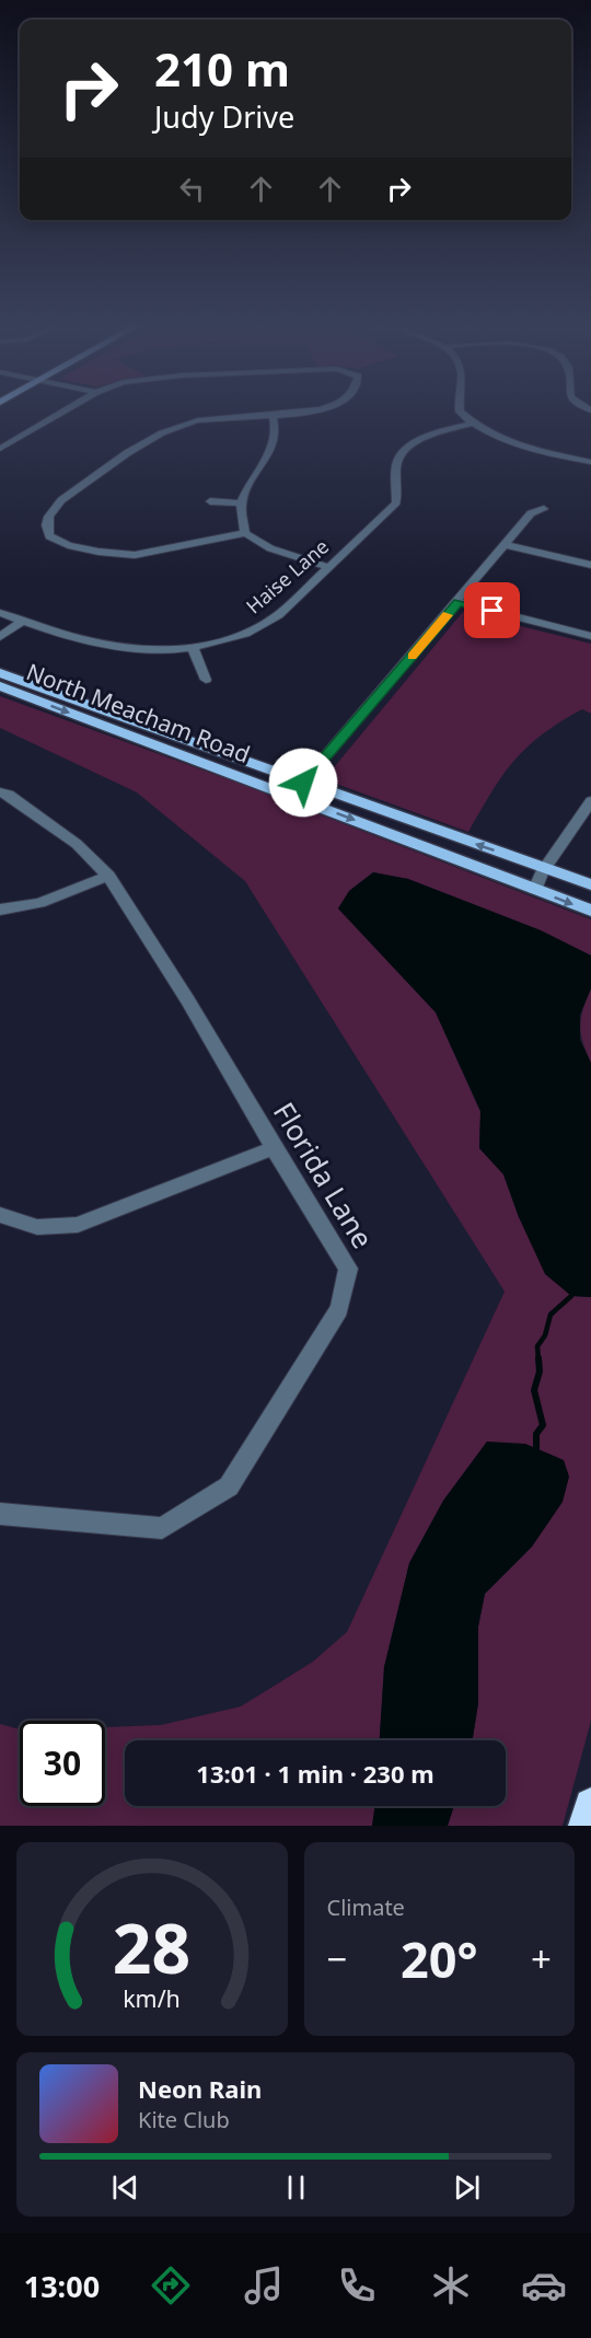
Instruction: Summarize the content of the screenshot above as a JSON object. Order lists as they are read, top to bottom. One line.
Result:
{"streets":{"main road":["North Meacham Road"],"street":["Haise Lane","Florida Lane"]},"page":{"turn":["210 m","Judy Drive"],"limit":"30","trip":"13:01 · 1 min · 230 m","tile":"Climate","heat":["−","20°","+"],"song":["Neon Rain","Kite Club"],"tabs":"13:00","gauge":["28","km/h"]}}
